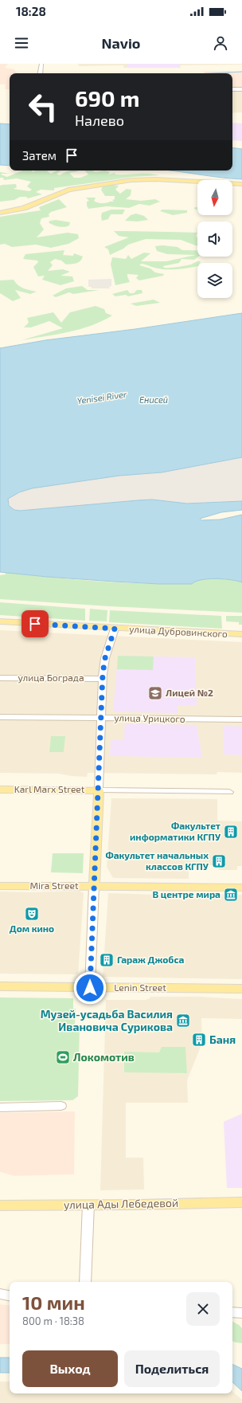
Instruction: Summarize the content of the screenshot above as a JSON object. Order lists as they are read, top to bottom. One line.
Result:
{"streets":{"main road":["улица Дубровинского","Karl Marx Street","Mira Street","Lenin Street","улица Ады Лебедевой"],"street":["улица Бограда","улица Урицкого"]},"water":["Yenisei River","Енисей"],"places":{"school or university":["Лицей №2"],"building":["Факультет информатики КГПУ","Факультет начальных классов КГПУ","Гараж Джобса","Баня"],"museum":["В центре мира","Музей-усадьба Василия Ивановича Сурикова"],"theatre":["Дом кино"],"sports":["Локомотив"]},"north":"bottom","page":{"status":"18:28","header":"Navio","turn":["690 m","Налево"],"then":"Затем","heading":["10 мин","800 m · 18:38"],"buttons":["Выход","Поделиться"]}}
